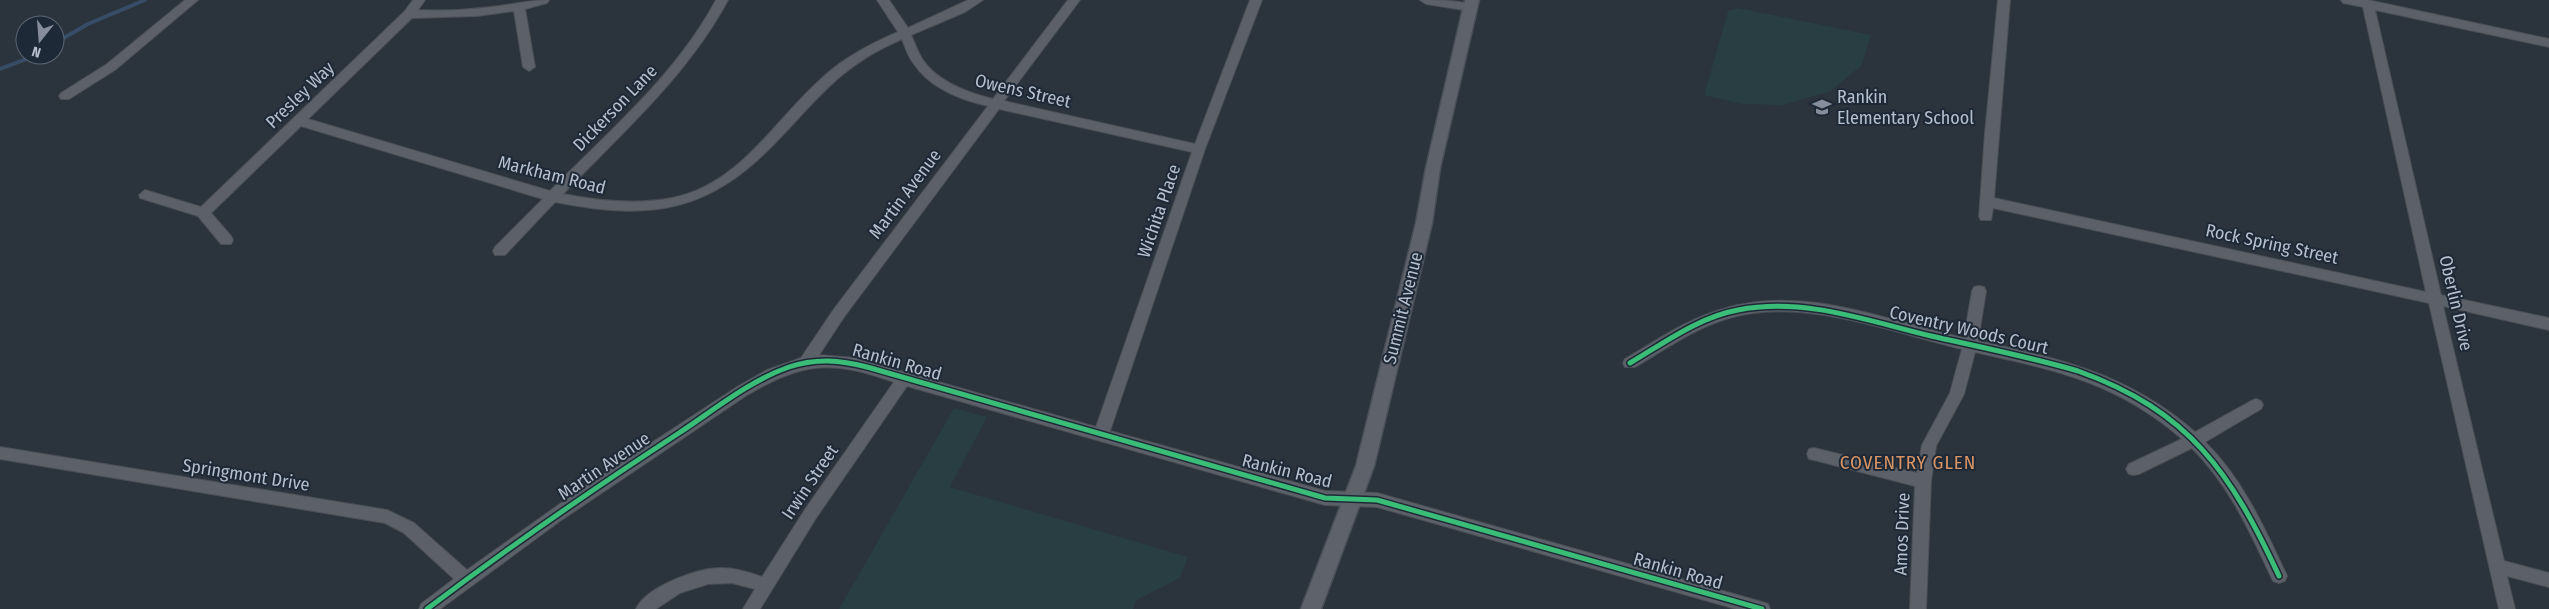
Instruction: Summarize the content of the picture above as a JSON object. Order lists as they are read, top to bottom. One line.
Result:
{"streets":{"main road":["Summit Avenue"],"street":["Owens Street","Presley Way","Dickerson Lane","Markham Road","Martin Avenue","Wichita Place","Rock Spring Street","Oberlin Drive","Coventry Woods Court","Rankin Road","Springmont Drive","Irwin Street","Amos Drive"]},"crossings":[["Owens Street","Markham Road"],["Owens Street","Martin Avenue"],["Owens Street","Wichita Place"],["Presley Way","Markham Road"],["Dickerson Lane","Markham Road"],["Martin Avenue","Rankin Road"],["Martin Avenue","Springmont Drive"],["Wichita Place","Rankin Road"],["Rock Spring Street","Oberlin Drive"],["Summit Avenue","Rankin Road"],["Coventry Woods Court","Amos Drive"],["Rankin Road","Irwin Street"]],"districts":["COVENTRY GLEN"],"places":{"school or university":["Rankin Elementary School"]},"north":"bottom"}
